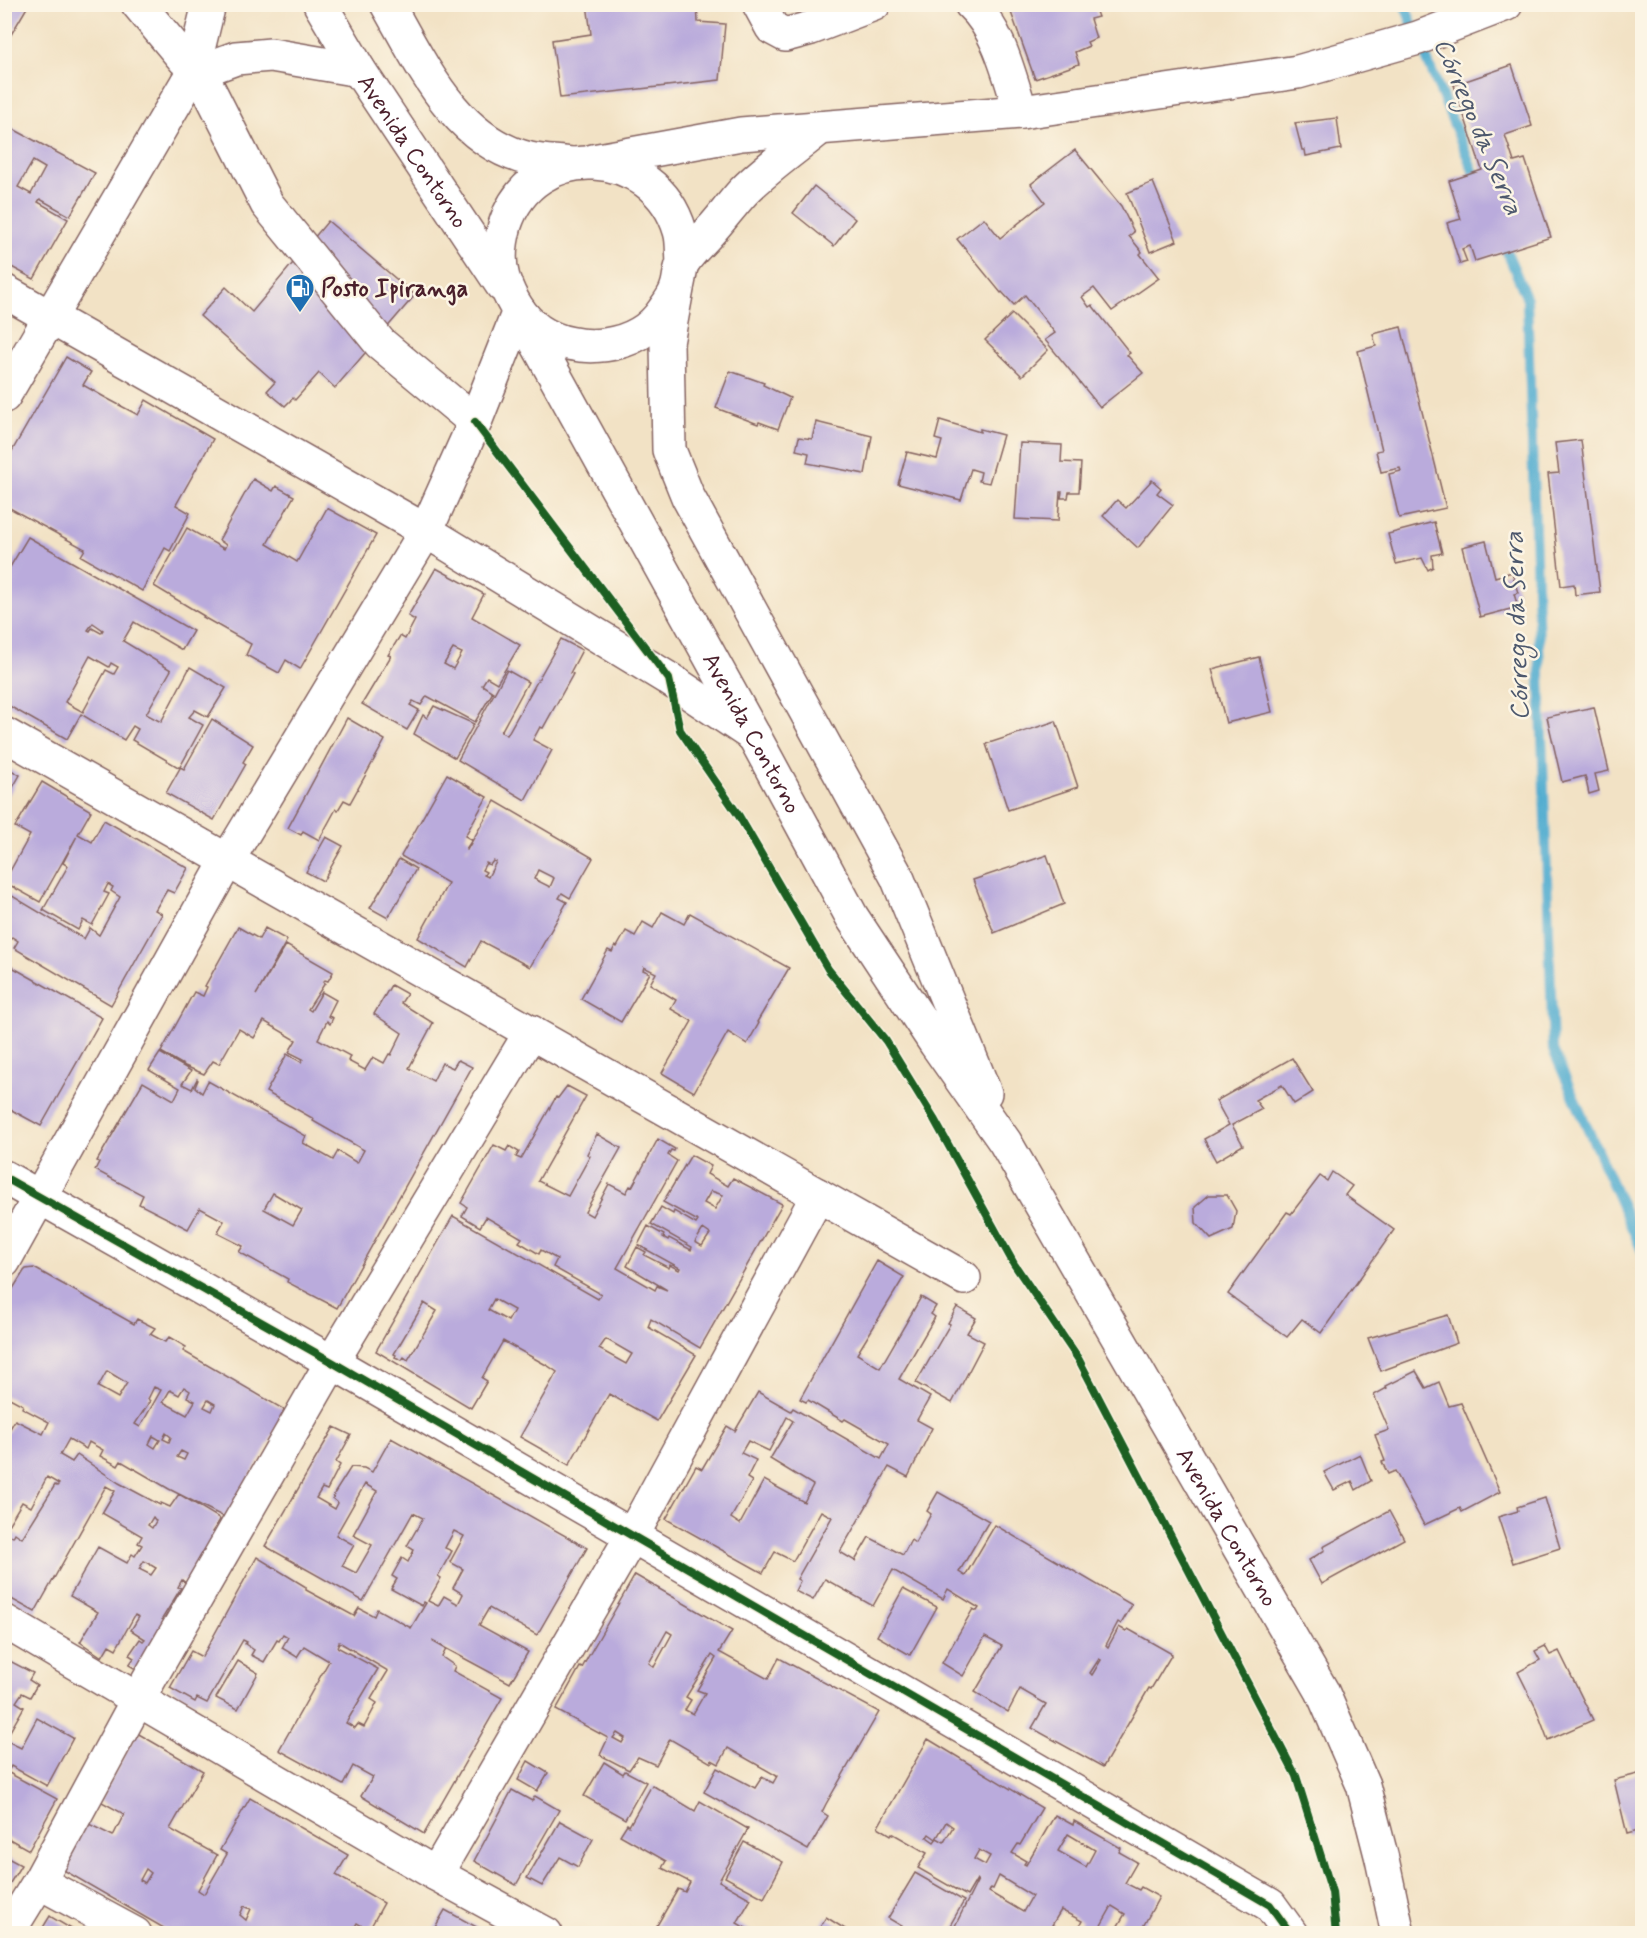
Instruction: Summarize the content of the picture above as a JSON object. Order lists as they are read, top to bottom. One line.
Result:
{"streets":{"street":["Avenida Contorno"]},"water":["Córrego da Serra"],"places":{"fuel station":["Posto Ipiranga"]}}
